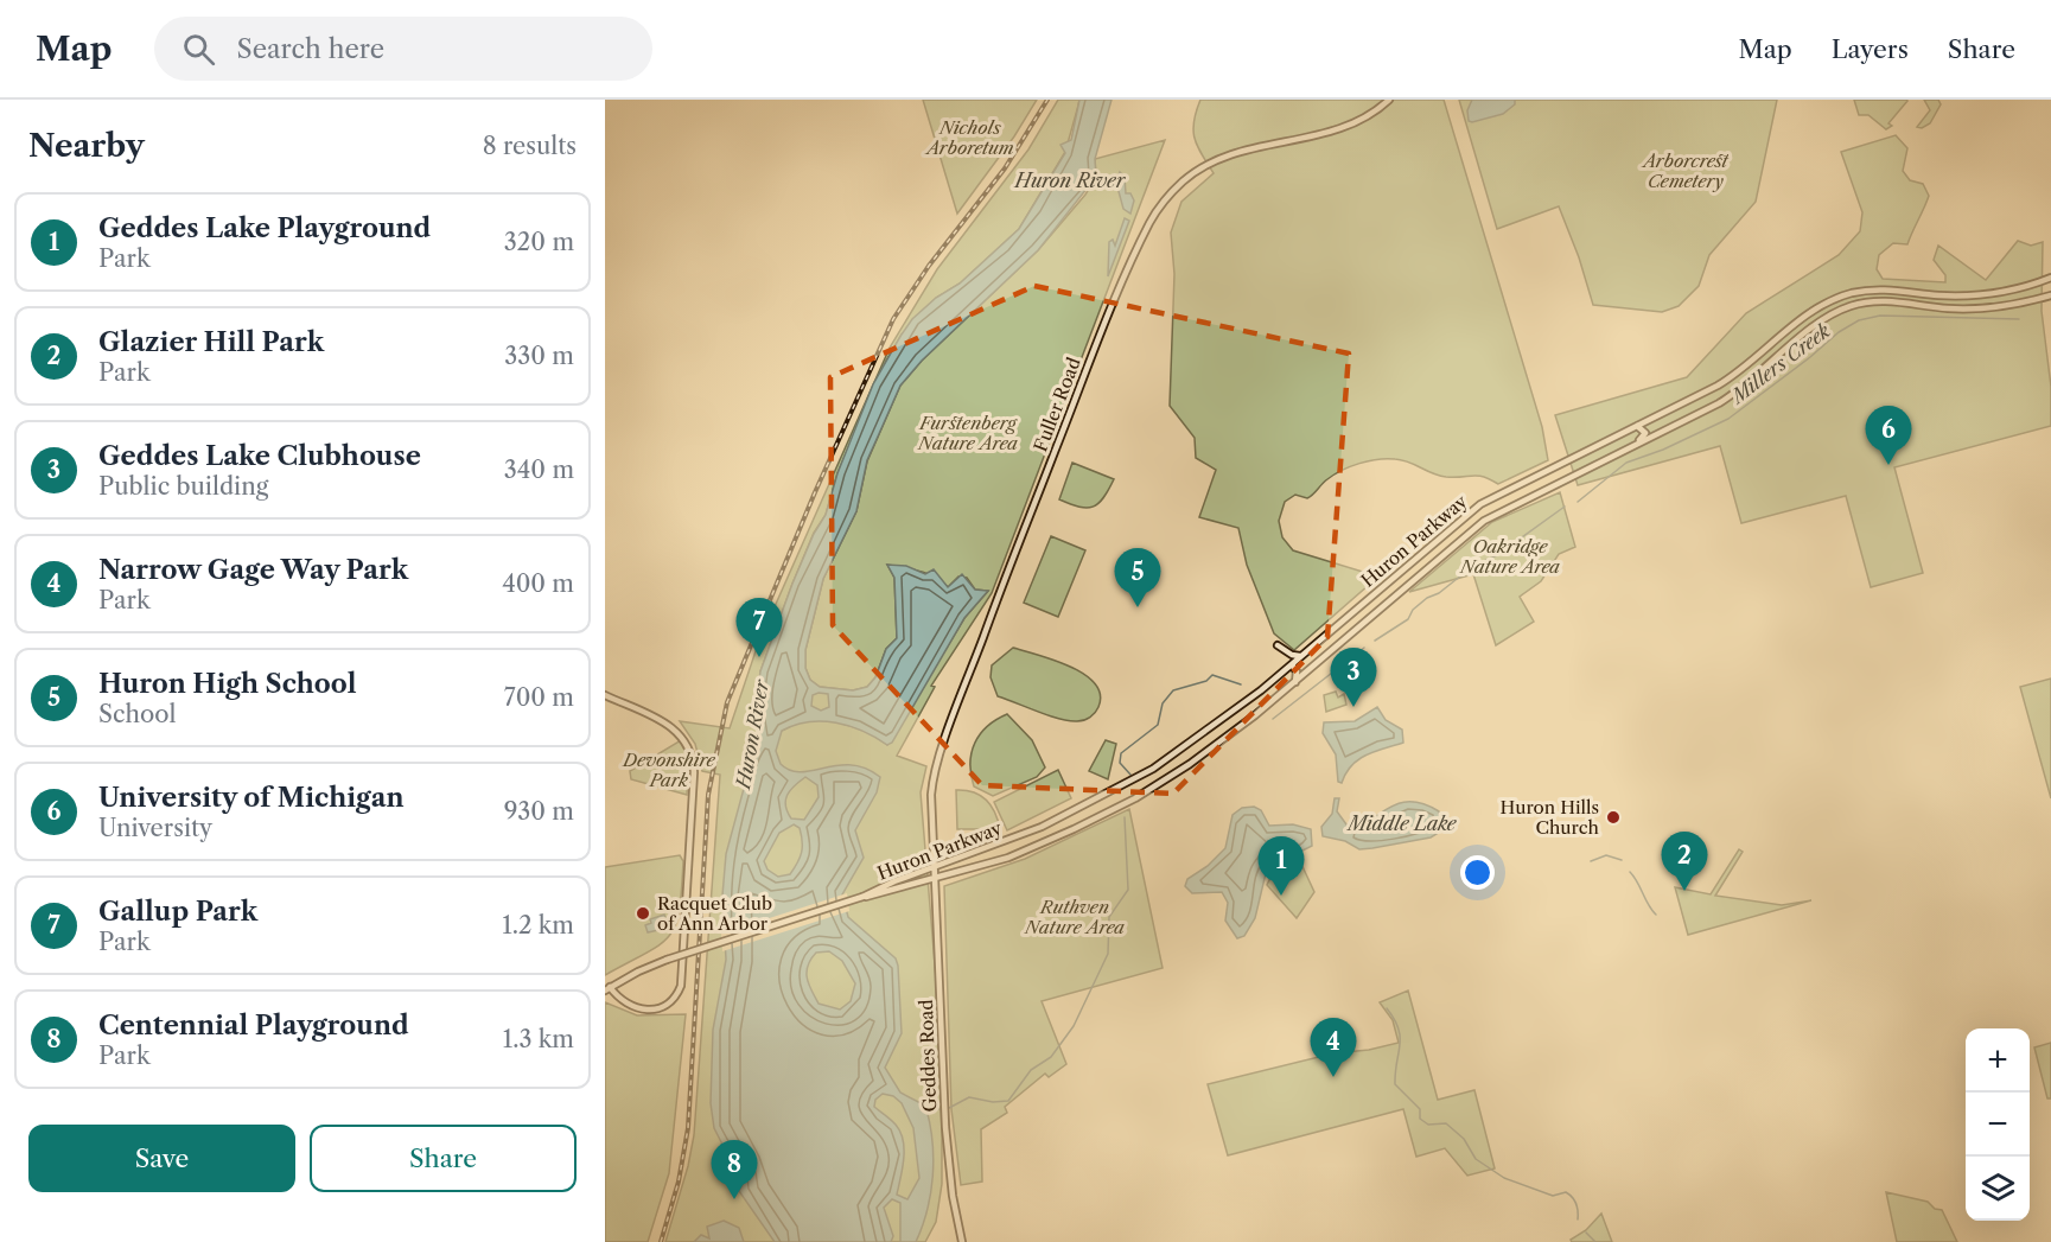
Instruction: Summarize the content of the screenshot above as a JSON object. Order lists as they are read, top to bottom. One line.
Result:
{"streets":{"main road":["Fuller Road","Huron Parkway","Geddes Road"]},"crossings":[["Fuller Road","Huron Parkway"],["Fuller Road","Geddes Road"],["Huron Parkway","Geddes Road"]],"water":["Huron River","Millers Creek","Middle Lake"],"parks":["Nichols Arboretum","Arborcrest Cemetery","Furstenberg Nature Area","Oakridge Nature Area","Devonshire Park","Ruthven Nature Area"],"places":["Huron Hills Church","Racquet Club of Ann Arbor"],"page":{"header":"Map","search":"Search here","nav":["Map","Layers","Share"],"heading":["Nearby","8 results"],"list":[{"mark":"1","name":"Geddes Lake Playground","note":"Park","value":"320 m"},{"mark":"2","name":"Glazier Hill Park","note":"Park","value":"330 m"},{"mark":"3","name":"Geddes Lake Clubhouse","note":"Public building","value":"340 m"},{"mark":"4","name":"Narrow Gage Way Park","note":"Park","value":"400 m"},{"mark":"5","name":"Huron High School","note":"School","value":"700 m"},{"mark":"6","name":"University of Michigan","note":"University","value":"930 m"},{"mark":"7","name":"Gallup Park","note":"Park","value":"1.2 km"},{"mark":"8","name":"Centennial Playground","note":"Park","value":"1.3 km"}],"pins":["6","5","7","3","2","1","4","8"],"map_buttons":["+","−"],"buttons":["Save","Share"]}}
